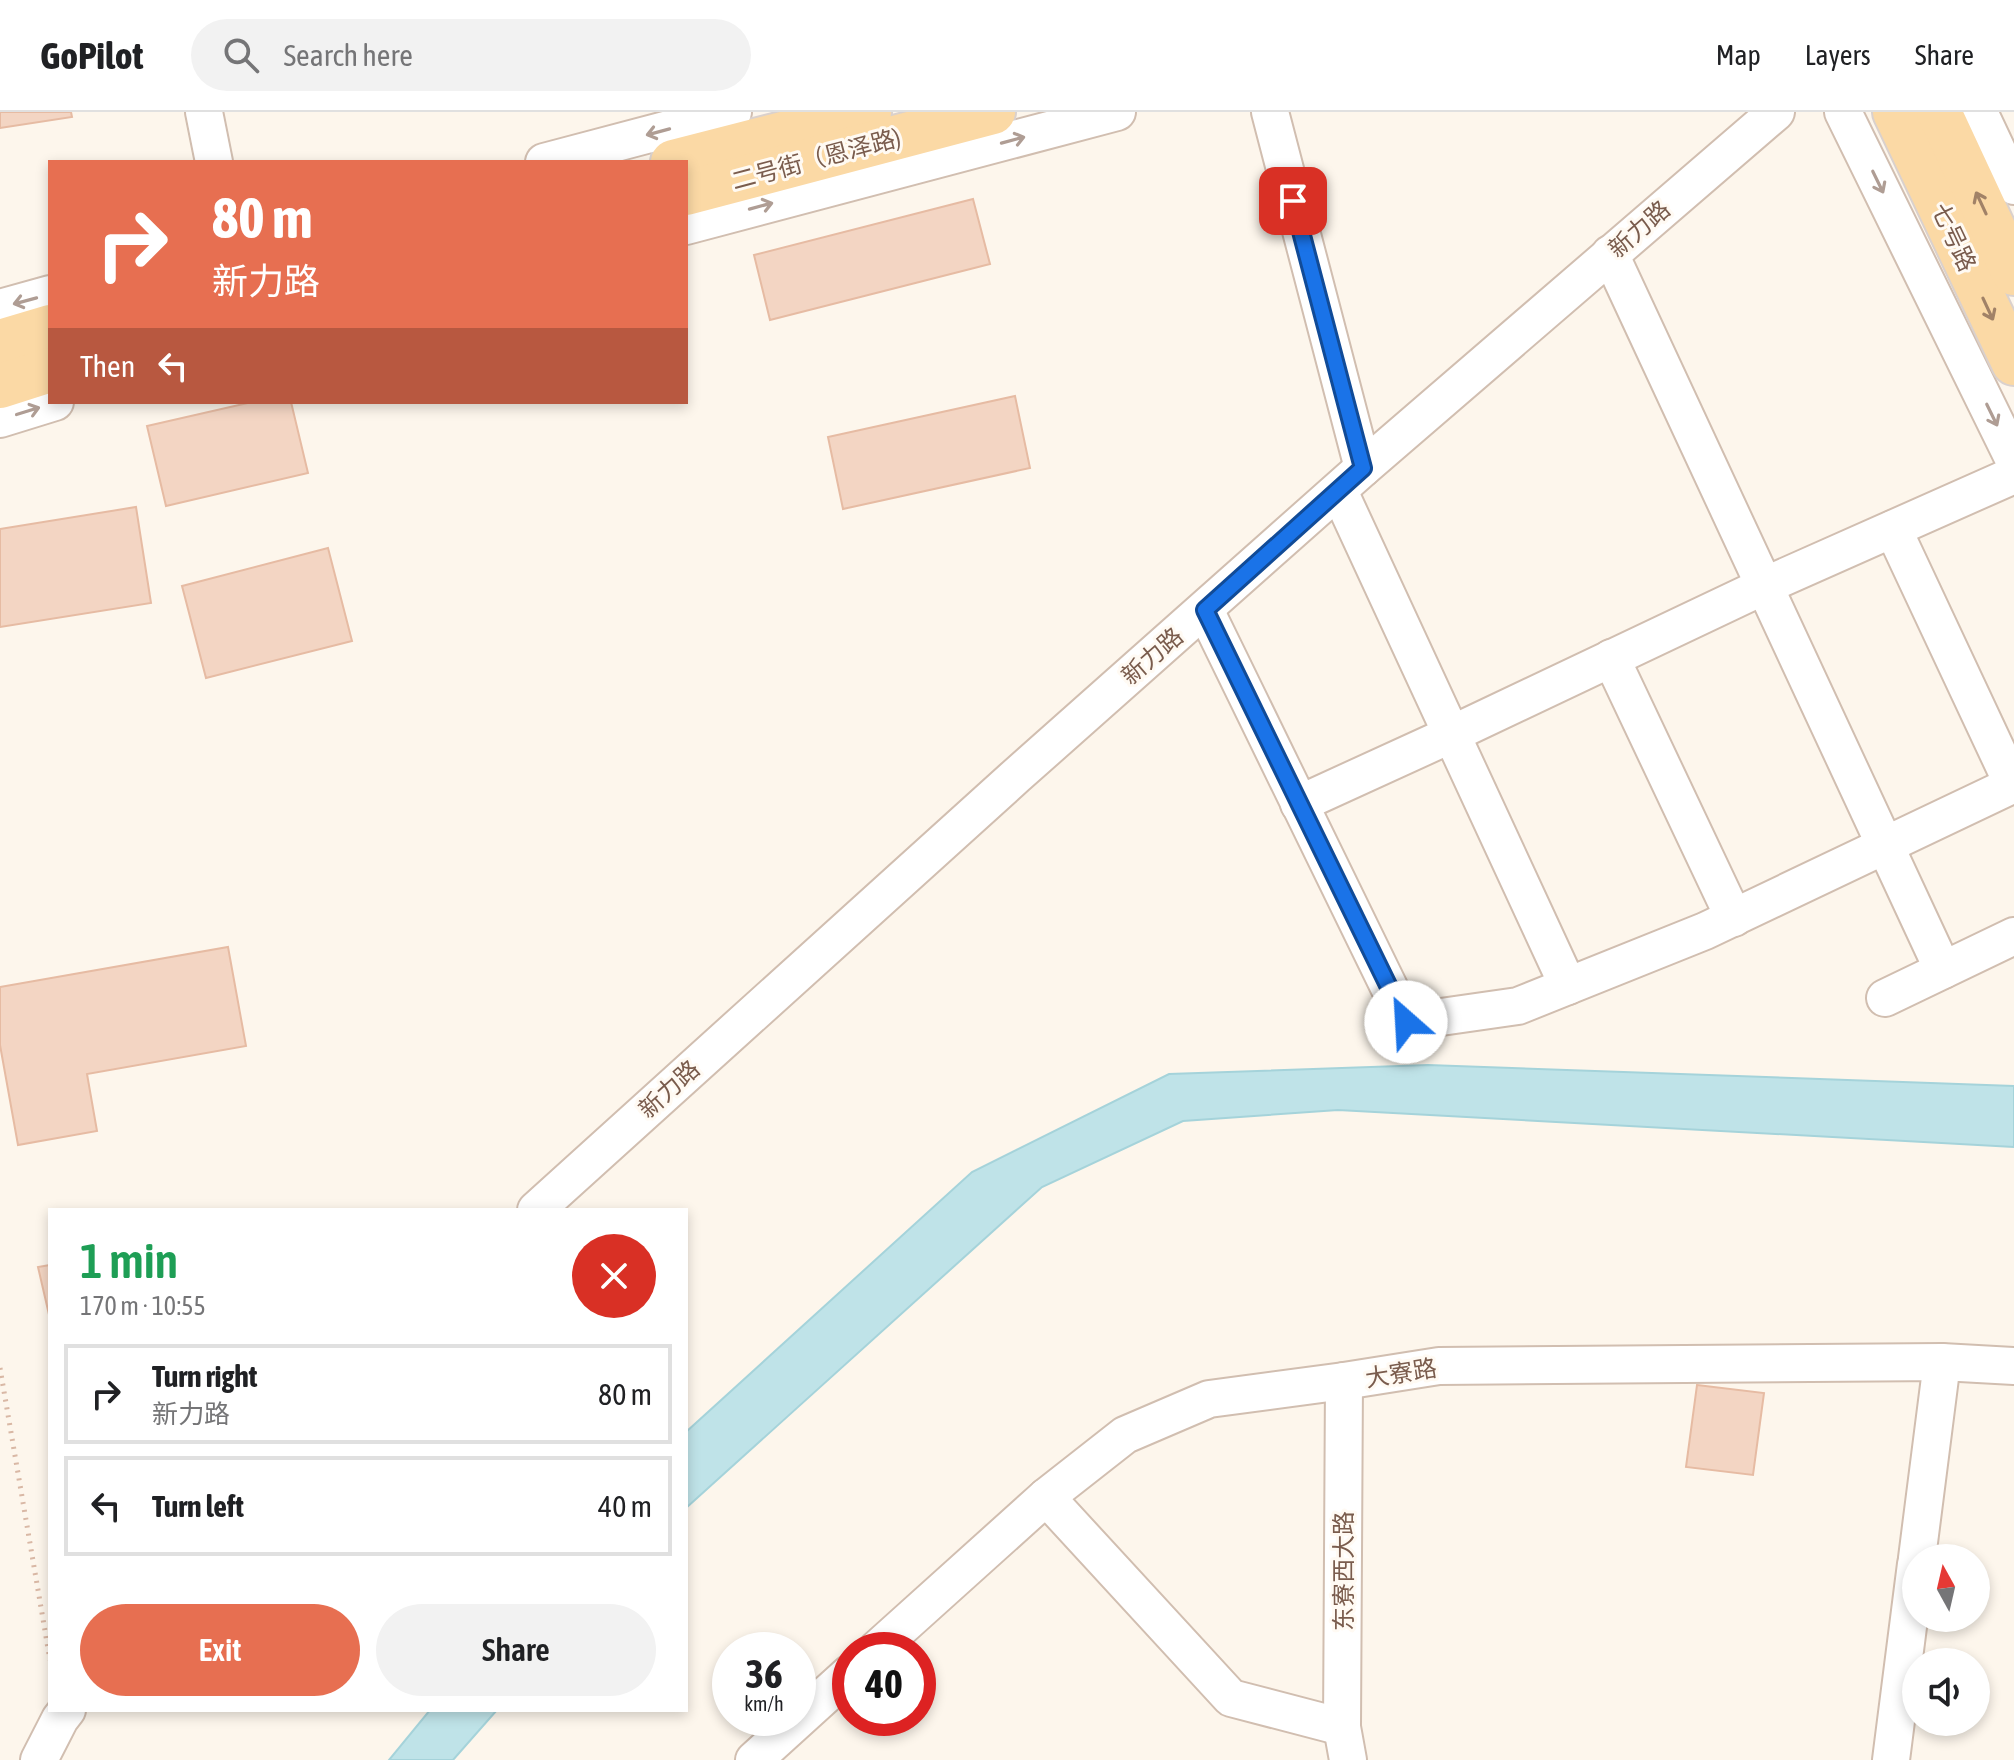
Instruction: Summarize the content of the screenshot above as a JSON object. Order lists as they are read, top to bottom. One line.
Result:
{"streets":{"main road":["二号街（恩泽路)","七号路"],"street":["新力路","大寮路","东寮西大路"]},"crossings":[["大寮路","东寮西大路"]],"north":"top","page":{"header":"GoPilot","search":"Search here","nav":["Map","Layers","Share"],"turn":["80 m","新力路"],"then":"Then","heading":["1 min","170 m · 10:55"],"list":[{"name":"Turn right","note":"新力路","value":"80 m"},{"name":"Turn left","value":"40 m"}],"buttons":["Exit","Share"],"speed":"36 km/h","limit":"40"}}
